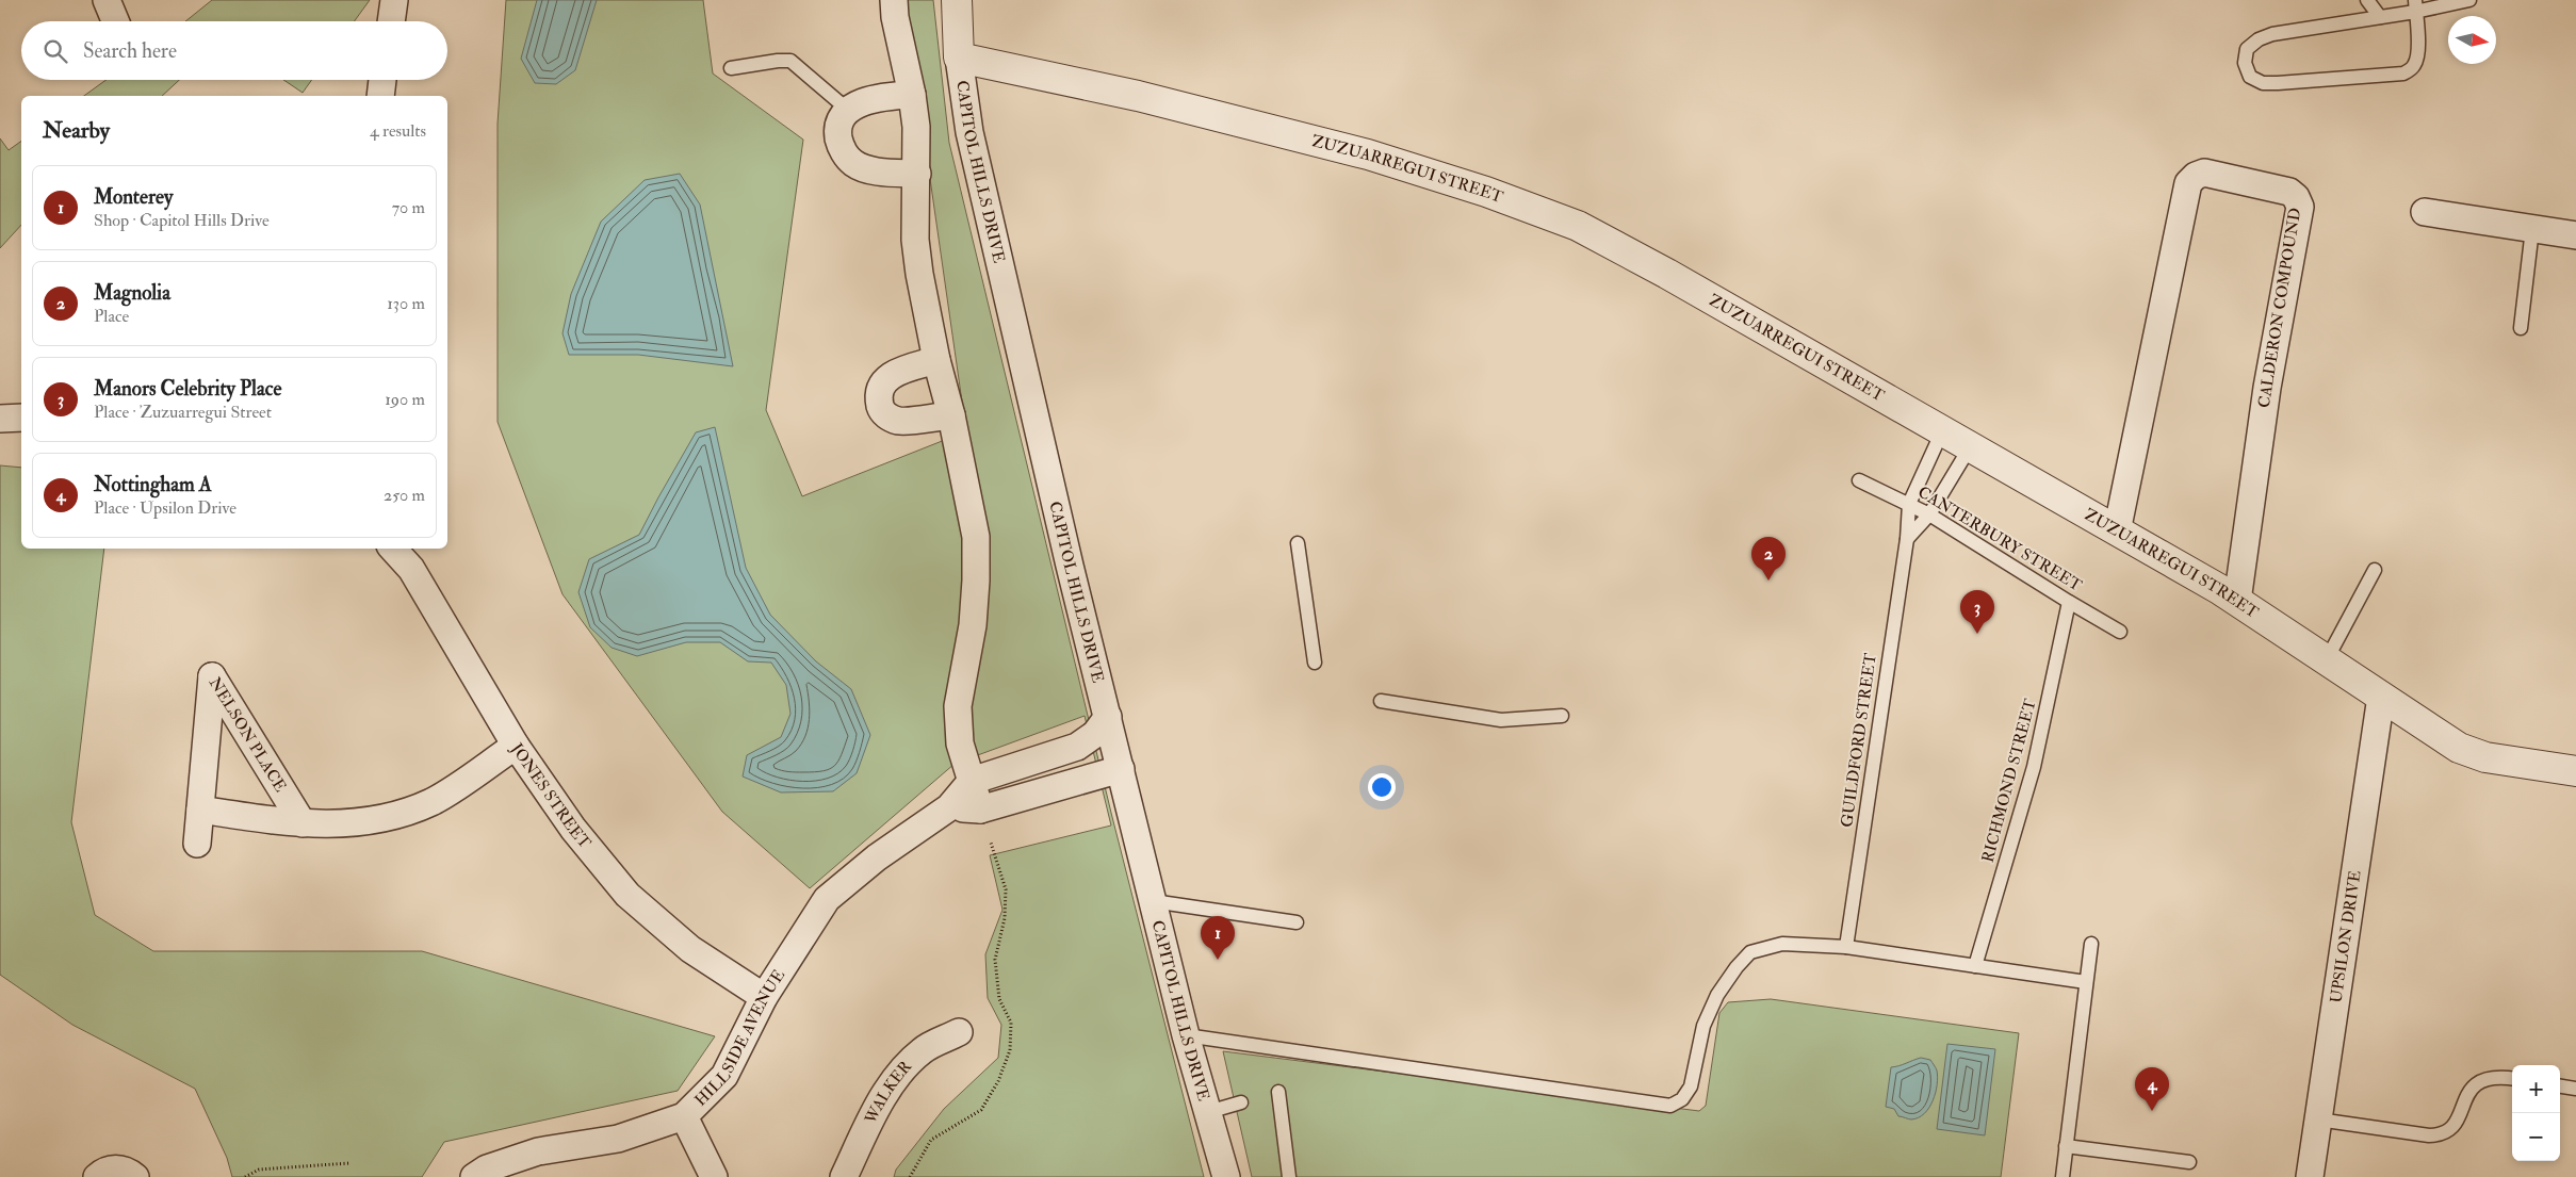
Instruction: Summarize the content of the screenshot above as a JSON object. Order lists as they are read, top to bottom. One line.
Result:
{"streets":{"street":["ZUZUARREGUI STREET","CAPITOL HILLS DRIVE","CALDERON COMPOUND","NELSON PLACE","JONES STREET","UPSILON DRIVE","HILLSIDE AVENUE","WALKER"],"lane":["CANTERBURY STREET","GUILDFORD STREET","RICHMOND STREET"]},"crossings":[["ZUZUARREGUI STREET","CAPITOL HILLS DRIVE"],["ZUZUARREGUI STREET","CALDERON COMPOUND"],["ZUZUARREGUI STREET","GUILDFORD STREET"],["ZUZUARREGUI STREET","UPSILON DRIVE"],["CANTERBURY STREET","GUILDFORD STREET"],["CANTERBURY STREET","RICHMOND STREET"],["NELSON PLACE","JONES STREET"],["JONES STREET","HILLSIDE AVENUE"]],"north":"right","page":{"search":"Search here","heading":["Nearby","4 results"],"list":[{"mark":"1","name":"Monterey","note":"Shop · Capitol Hills Drive","value":"70 m"},{"mark":"2","name":"Magnolia","note":"Place","value":"130 m"},{"mark":"3","name":"Manors Celebrity Place","note":"Place · Zuzuarregui Street","value":"190 m"},{"mark":"4","name":"Nottingham A","note":"Place · Upsilon Drive","value":"250 m"}],"pins":["2","3","1","4"],"map_buttons":["+","−"]}}
